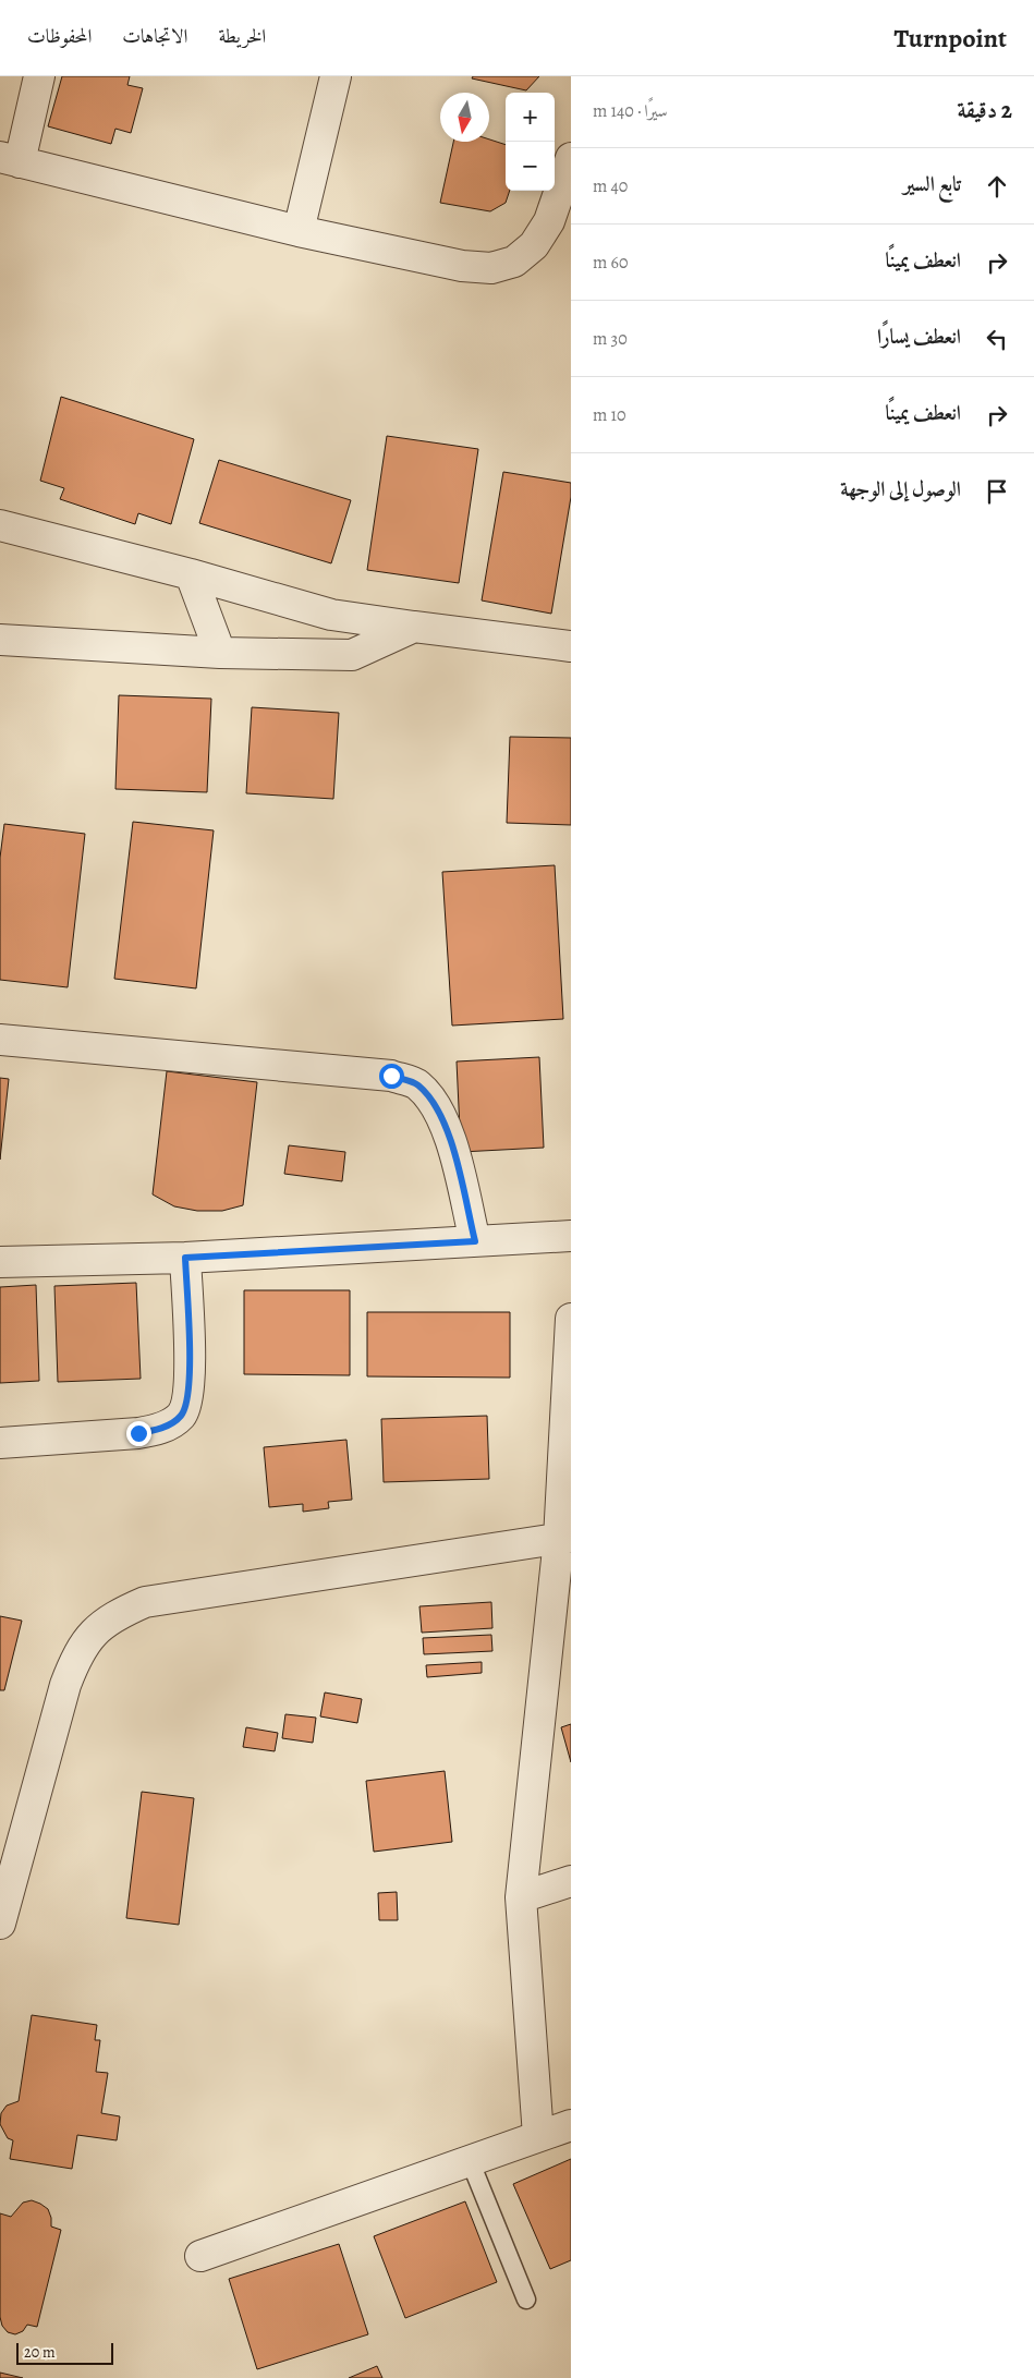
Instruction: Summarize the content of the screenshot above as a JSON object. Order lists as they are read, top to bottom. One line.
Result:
{"scale_bar":"20 m","north":"bottom","page":{"header":"Turnpoint","nav":["الخريطة","الاتجاهات","المحفوظات"],"heading":["2 دقيقة","سيرًا · 140 m"],"map_buttons":["+","−"],"list":[["تابع السير","40 m"],["انعطف يمينًا","60 m"],["انعطف يسارًا","30 m"],["انعطف يمينًا","10 m"],"الوصول إلى الوجهة"],"scale":"20 m"}}
